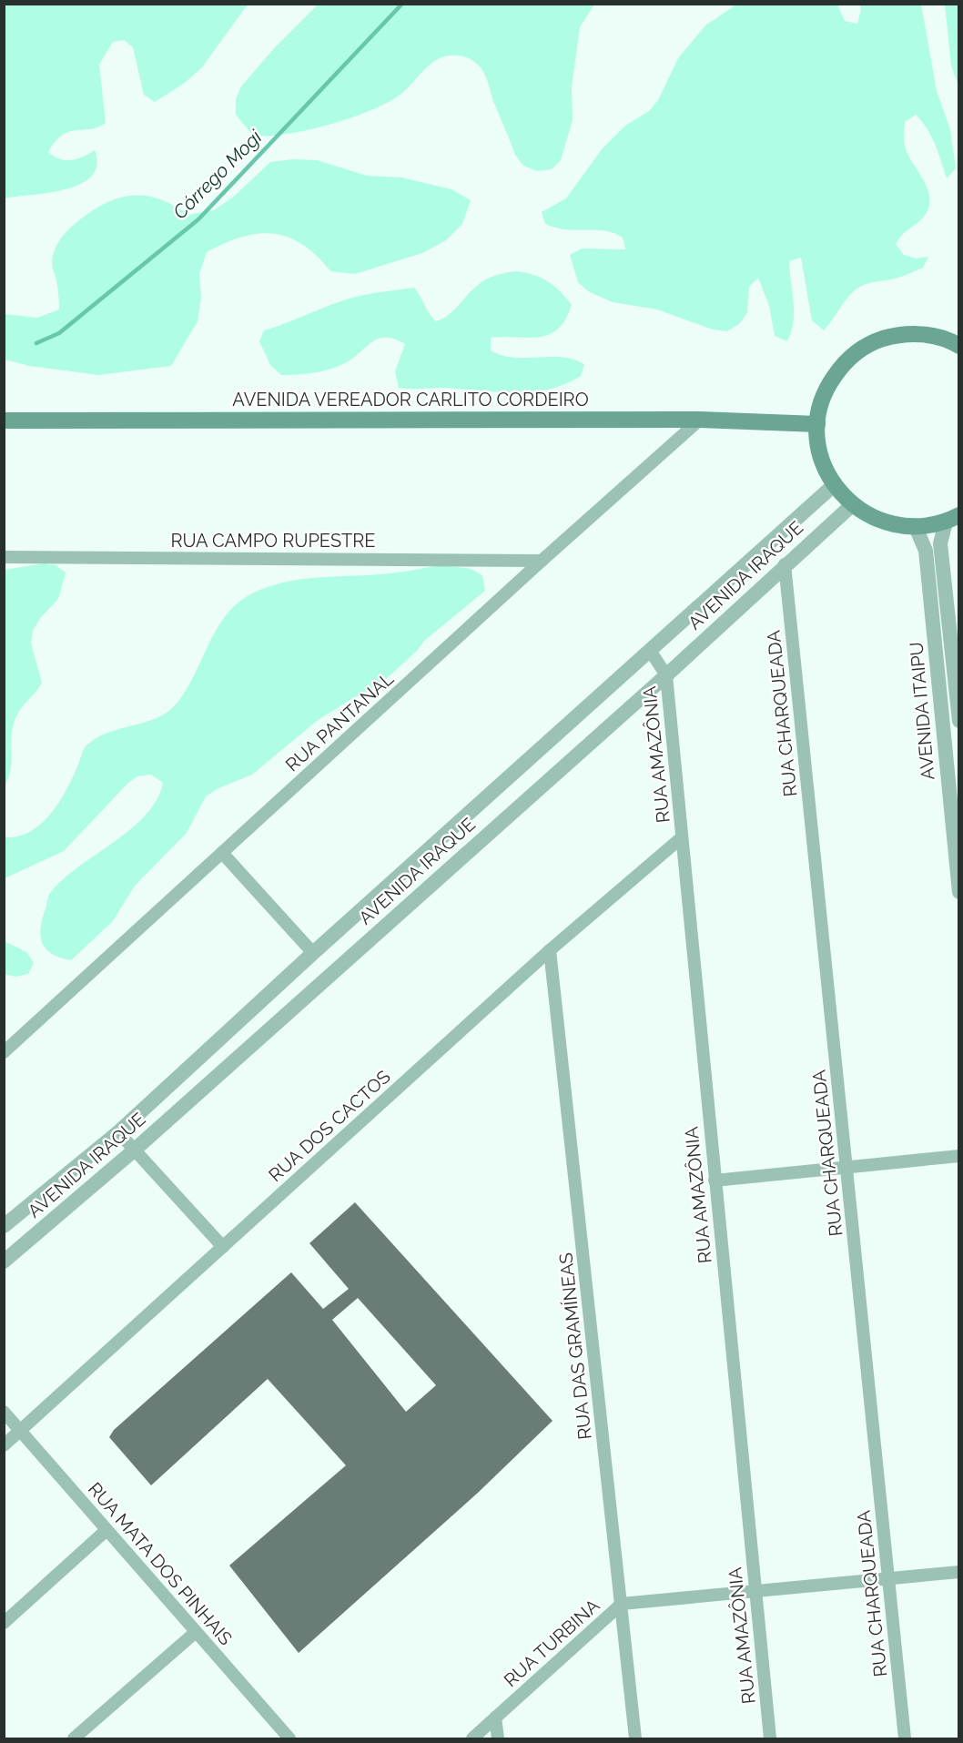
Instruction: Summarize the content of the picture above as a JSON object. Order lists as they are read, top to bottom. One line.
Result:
{"streets":{"main road":["AVENIDA VEREADOR CARLITO CORDEIRO"],"street":["RUA CAMPO RUPESTRE","AVENIDA IRAQUE","AVENIDA ITAIPU","RUA CHARQUEADA","RUA PANTANAL","RUA AMAZÔNIA","RUA DOS CACTOS","RUA DAS GRAMÍNEAS","RUA MATA DOS PINHAIS","RUA TURBINA"]},"crossings":[["AVENIDA VEREADOR CARLITO CORDEIRO","RUA PANTANAL"],["RUA CAMPO RUPESTRE","RUA PANTANAL"],["AVENIDA IRAQUE","RUA CHARQUEADA"],["AVENIDA IRAQUE","RUA AMAZÔNIA"],["RUA CHARQUEADA","RUA TURBINA"],["RUA AMAZÔNIA","RUA DOS CACTOS"],["RUA AMAZÔNIA","RUA TURBINA"],["RUA DOS CACTOS","RUA DAS GRAMÍNEAS"],["RUA DOS CACTOS","RUA MATA DOS PINHAIS"],["RUA DAS GRAMÍNEAS","RUA TURBINA"]],"water":["Córrego Mogi"]}
